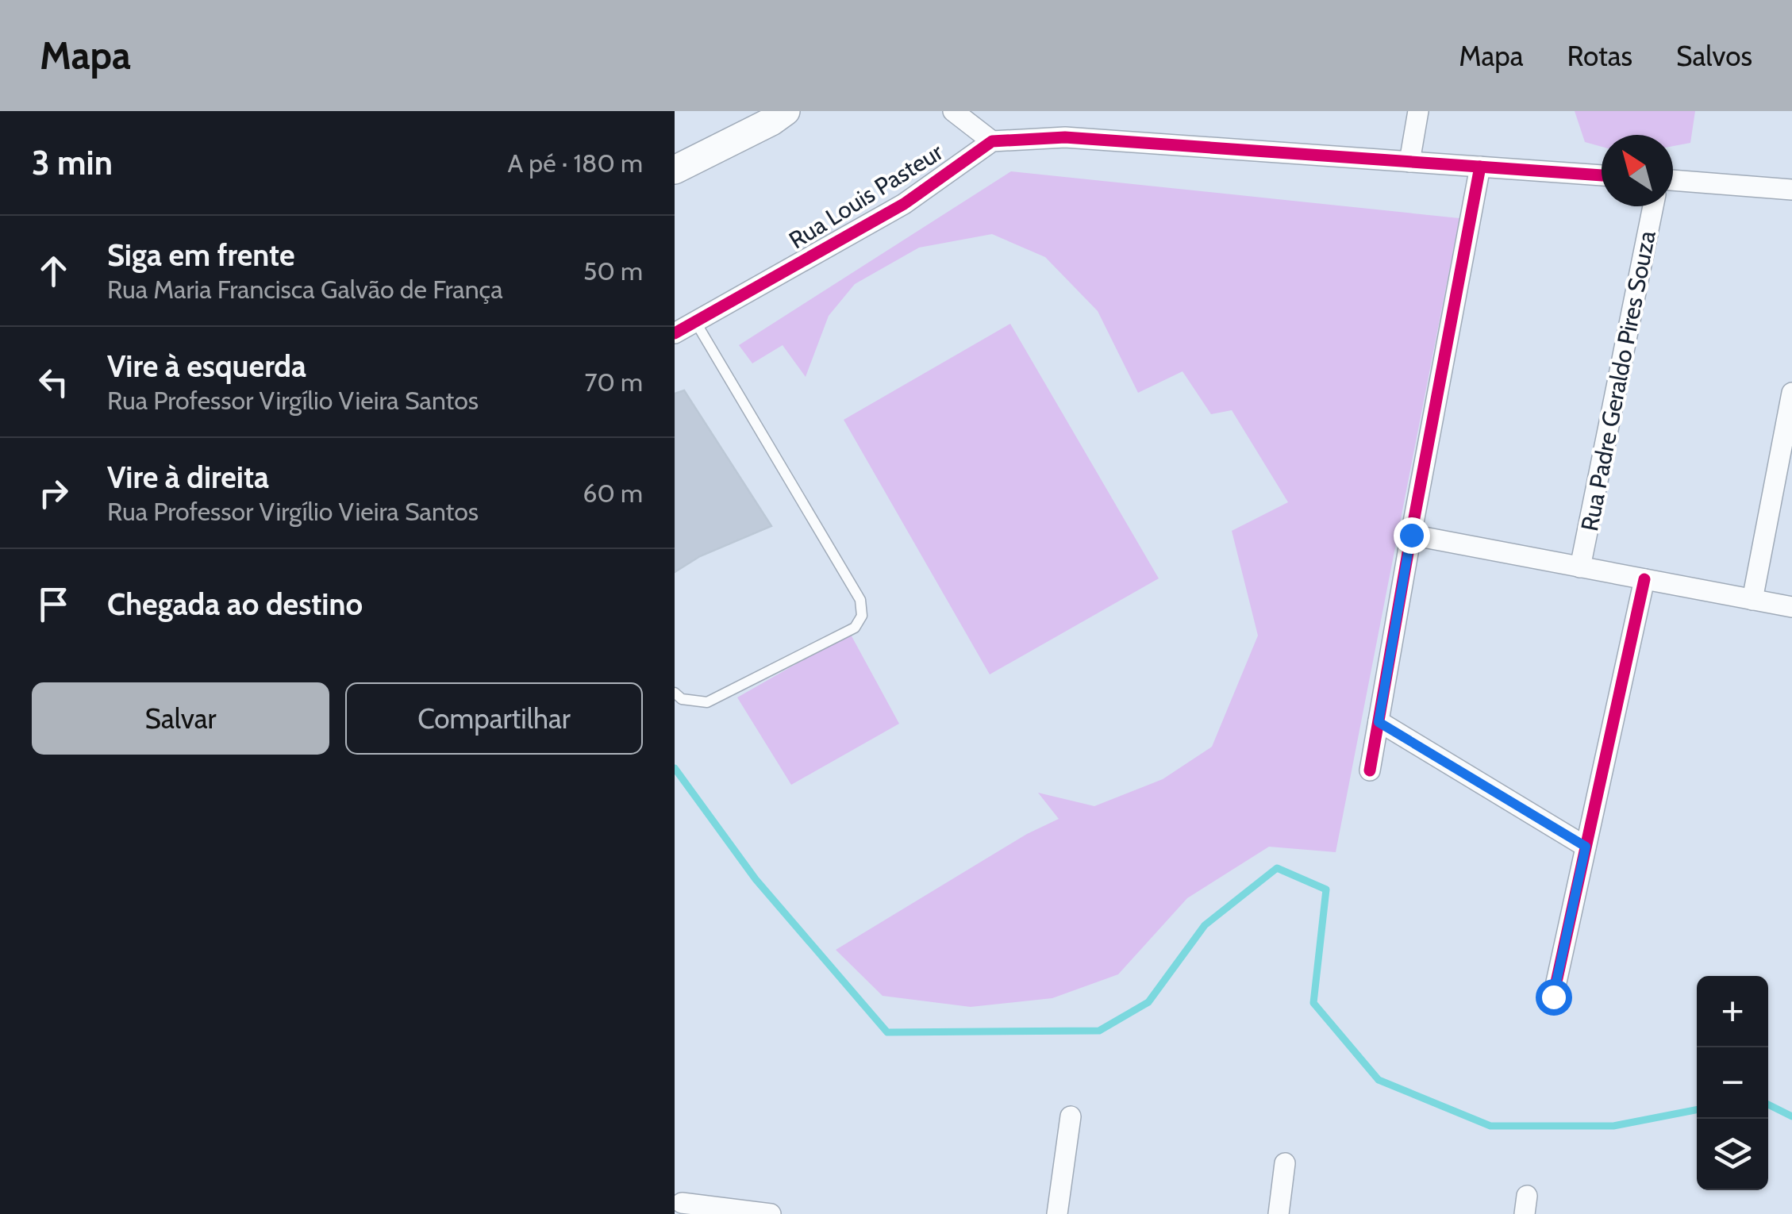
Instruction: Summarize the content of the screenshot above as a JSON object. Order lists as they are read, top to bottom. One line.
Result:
{"streets":{"street":["Rua Louis Pasteur","Rua Padre Geraldo Pires Souza"]},"north":"top left","page":{"header":"Mapa","nav":["Mapa","Rotas","Salvos"],"heading":["3 min","A pé · 180 m"],"list":[["Siga em frente","Rua Maria Francisca Galvão de França","50 m"],["Vire à esquerda","Rua Professor Virgílio Vieira Santos","70 m"],["Vire à direita","Rua Professor Virgílio Vieira Santos","60 m"],"Chegada ao destino"],"buttons":["Salvar","Compartilhar"],"map_buttons":["+","−"]}}
